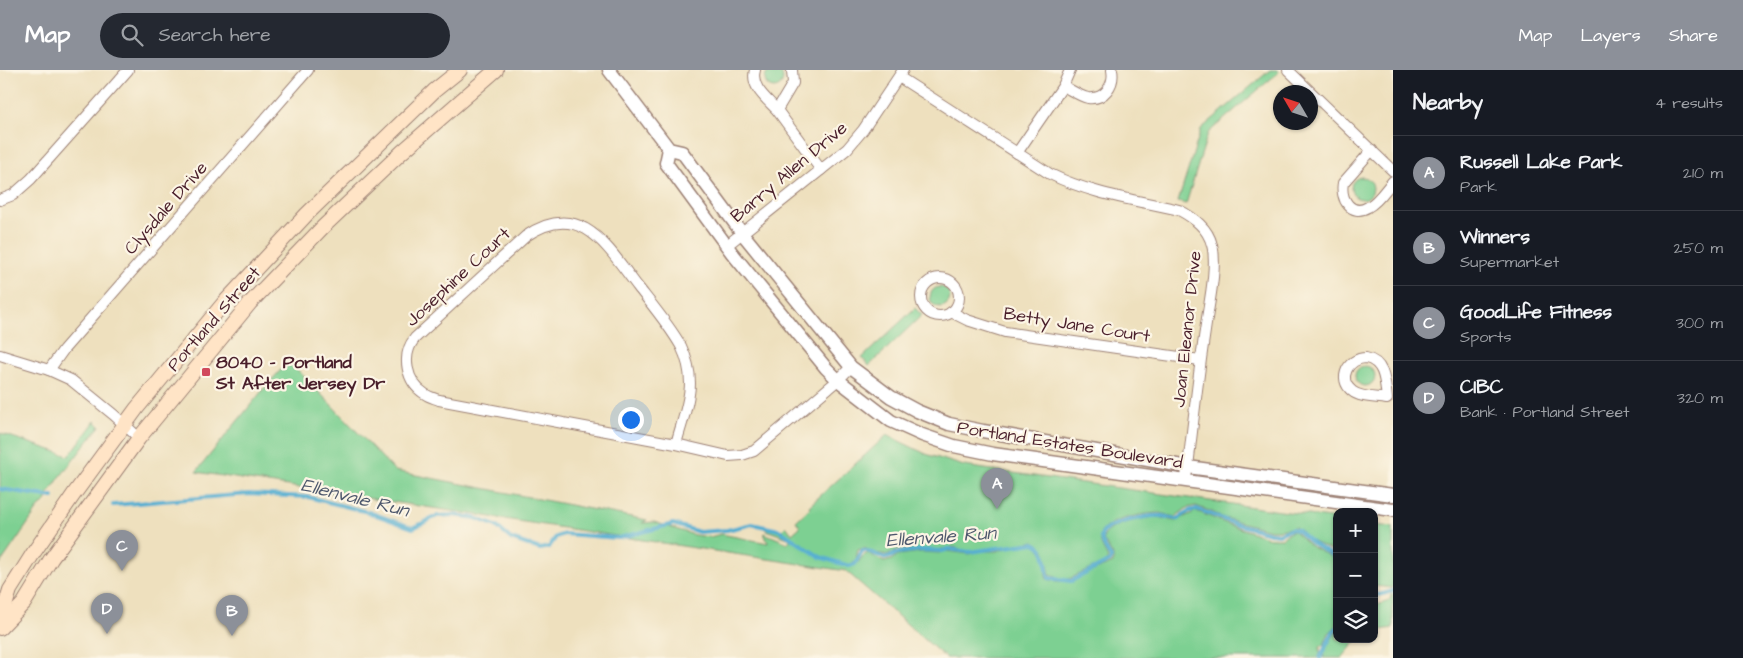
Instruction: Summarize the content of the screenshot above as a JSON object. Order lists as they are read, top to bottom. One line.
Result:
{"streets":{"main road":["Portland Street"],"street":["Barry Allen Drive","Clysdale Drive","Josephine Court","Betty Jane Court","Joan Eleanor Drive","Portland Estates Boulevard"]},"crossings":[["Barry Allen Drive","Joan Eleanor Drive"],["Barry Allen Drive","Portland Estates Boulevard"],["Josephine Court","Portland Estates Boulevard"],["Betty Jane Court","Joan Eleanor Drive"],["Joan Eleanor Drive","Portland Estates Boulevard"]],"water":["Ellenvale Run"],"places":{"transit":["8040 - Portland St After Jersey Dr"]},"north":"top left","page":{"header":"Map","search":"Search here","nav":["Map","Layers","Share"],"heading":["Nearby","4 results"],"list":[{"mark":"A","name":"Russell Lake Park","note":"Park","value":"210 m"},{"mark":"B","name":"Winners","note":"Supermarket","value":"250 m"},{"mark":"C","name":"GoodLife Fitness","note":"Sports","value":"300 m"},{"mark":"D","name":"CIBC","note":"Bank · Portland Street","value":"320 m"}],"pins":["A","C","D","B"],"map_buttons":["+","−"]}}
